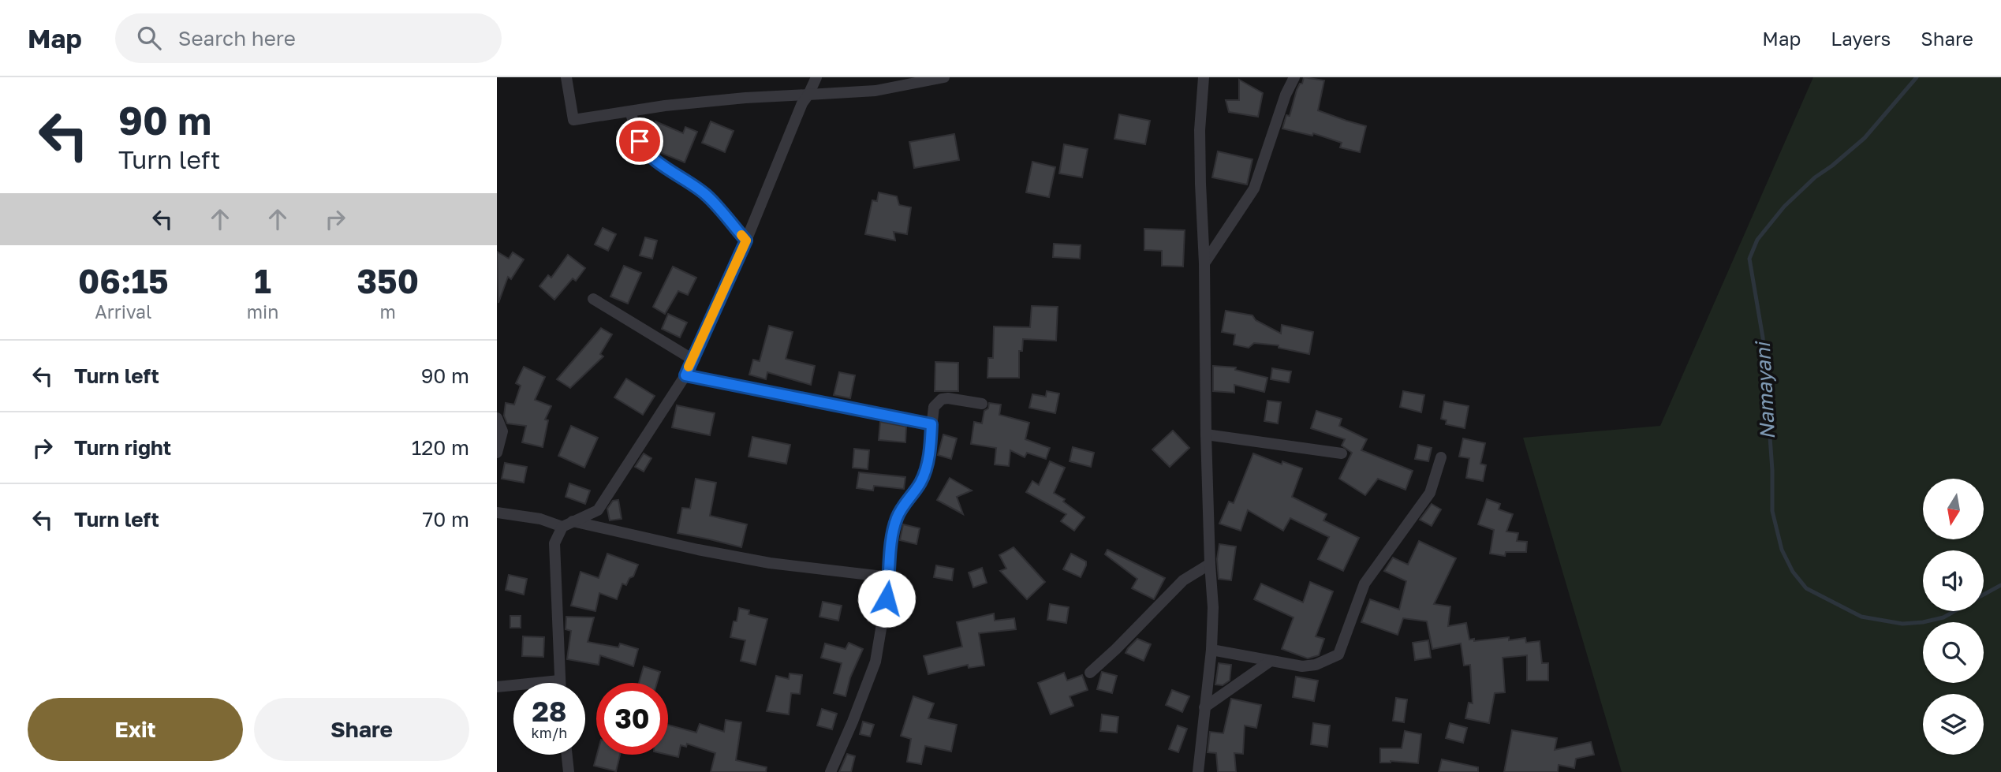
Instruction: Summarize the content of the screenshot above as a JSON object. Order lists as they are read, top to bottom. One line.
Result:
{"water":["Namayani"],"north":"bottom","page":{"header":"Map","search":"Search here","nav":["Map","Layers","Share"],"turn":["90 m","Turn left"],"eta":["06:15","Arrival","1","min","350","m"],"list":[{"name":"Turn left","value":"90 m"},{"name":"Turn right","value":"120 m"},{"name":"Turn left","value":"70 m"}],"speed":"28 km/h","limit":"30","buttons":["Exit","Share"]}}
